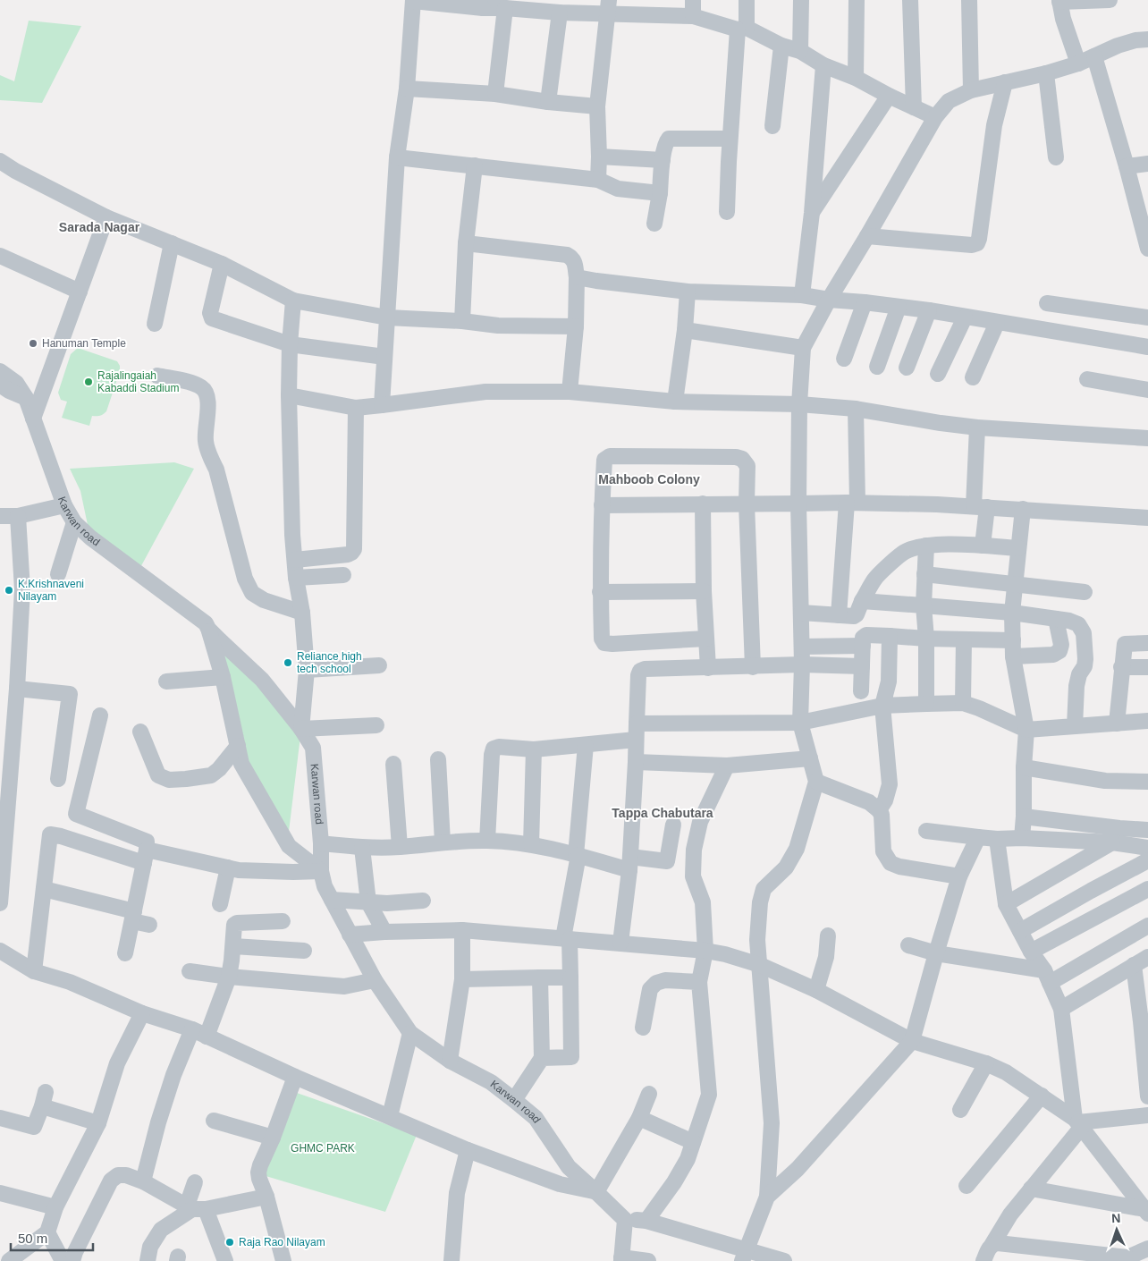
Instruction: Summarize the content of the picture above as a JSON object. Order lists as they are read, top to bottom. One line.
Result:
{"streets":{"street":["Karwan road"]},"districts":["Sarada Nagar","Mahboob Colony","Tappa Chabutara"],"parks":["GHMC PARK"],"places":["Hanuman Temple","Rajalingaiah Kabaddi Stadium","K.Krishnaveni Nilayam","Reliance high tech school","Raja Rao Nilayam"],"scale_bar":"50 m","north":"top"}
